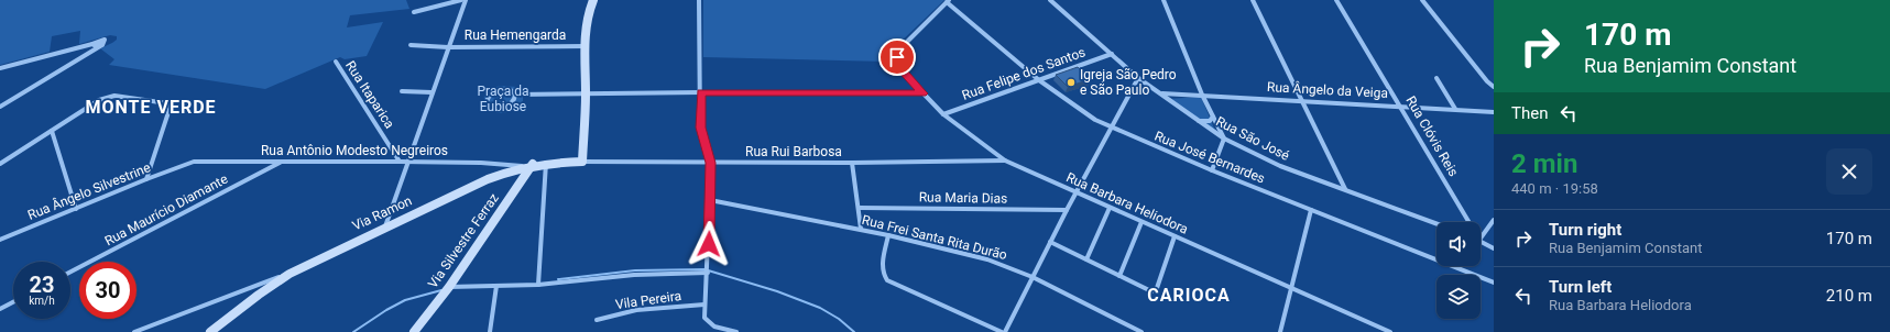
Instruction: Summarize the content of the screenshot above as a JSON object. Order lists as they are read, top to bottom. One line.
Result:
{"streets":{"main road":["Via Ramon","Via Silvestre Ferraz"],"street":["Rua Hemengarda","Rua Felipe dos Santos","Rua Ângelo da Veiga","Rua Itaparica","Rua Clóvis Reis","Rua São José","Rua Antônio Modesto Negreiros","Rua Rui Barbosa","Rua José Bernardes","Rua Ângelo Silvestrine","Rua Maria Dias","Rua Barbara Heliodora","Rua Maurício Diamante","Rua Frei Santa Rita Durão","Vila Pereira"]},"crossings":[["Rua Felipe dos Santos","Rua São José"],["Rua Felipe dos Santos","Rua José Bernardes"],["Rua Felipe dos Santos","Rua Barbara Heliodora"],["Rua Ângelo da Veiga","Rua Clóvis Reis"],["Rua Ângelo da Veiga","Rua São José"],["Rua Itaparica","Rua Antônio Modesto Negreiros"],["Rua Antônio Modesto Negreiros","Rua Ângelo Silvestrine"],["Rua Antônio Modesto Negreiros","Rua Maurício Diamante"],["Rua Antônio Modesto Negreiros","Via Ramon"],["Rua Rui Barbosa","Rua Barbara Heliodora"],["Rua Rui Barbosa","Via Ramon"],["Rua José Bernardes","Rua Barbara Heliodora"],["Via Ramon","Via Silvestre Ferraz"]],"districts":["MONTE VERDE","CARIOCA"],"parks":["Praça da Eubiose"],"places":["Igreja São Pedro e São Paulo"],"page":{"turn":["170 m","Rua Benjamim Constant"],"then":"Then","heading":["2 min","440 m · 19:58"],"list":[{"name":"Turn right","note":"Rua Benjamim Constant","value":"170 m"},{"name":"Turn left","note":"Rua Barbara Heliodora","value":"210 m"}],"speed":"23 km/h","limit":"30"}}
